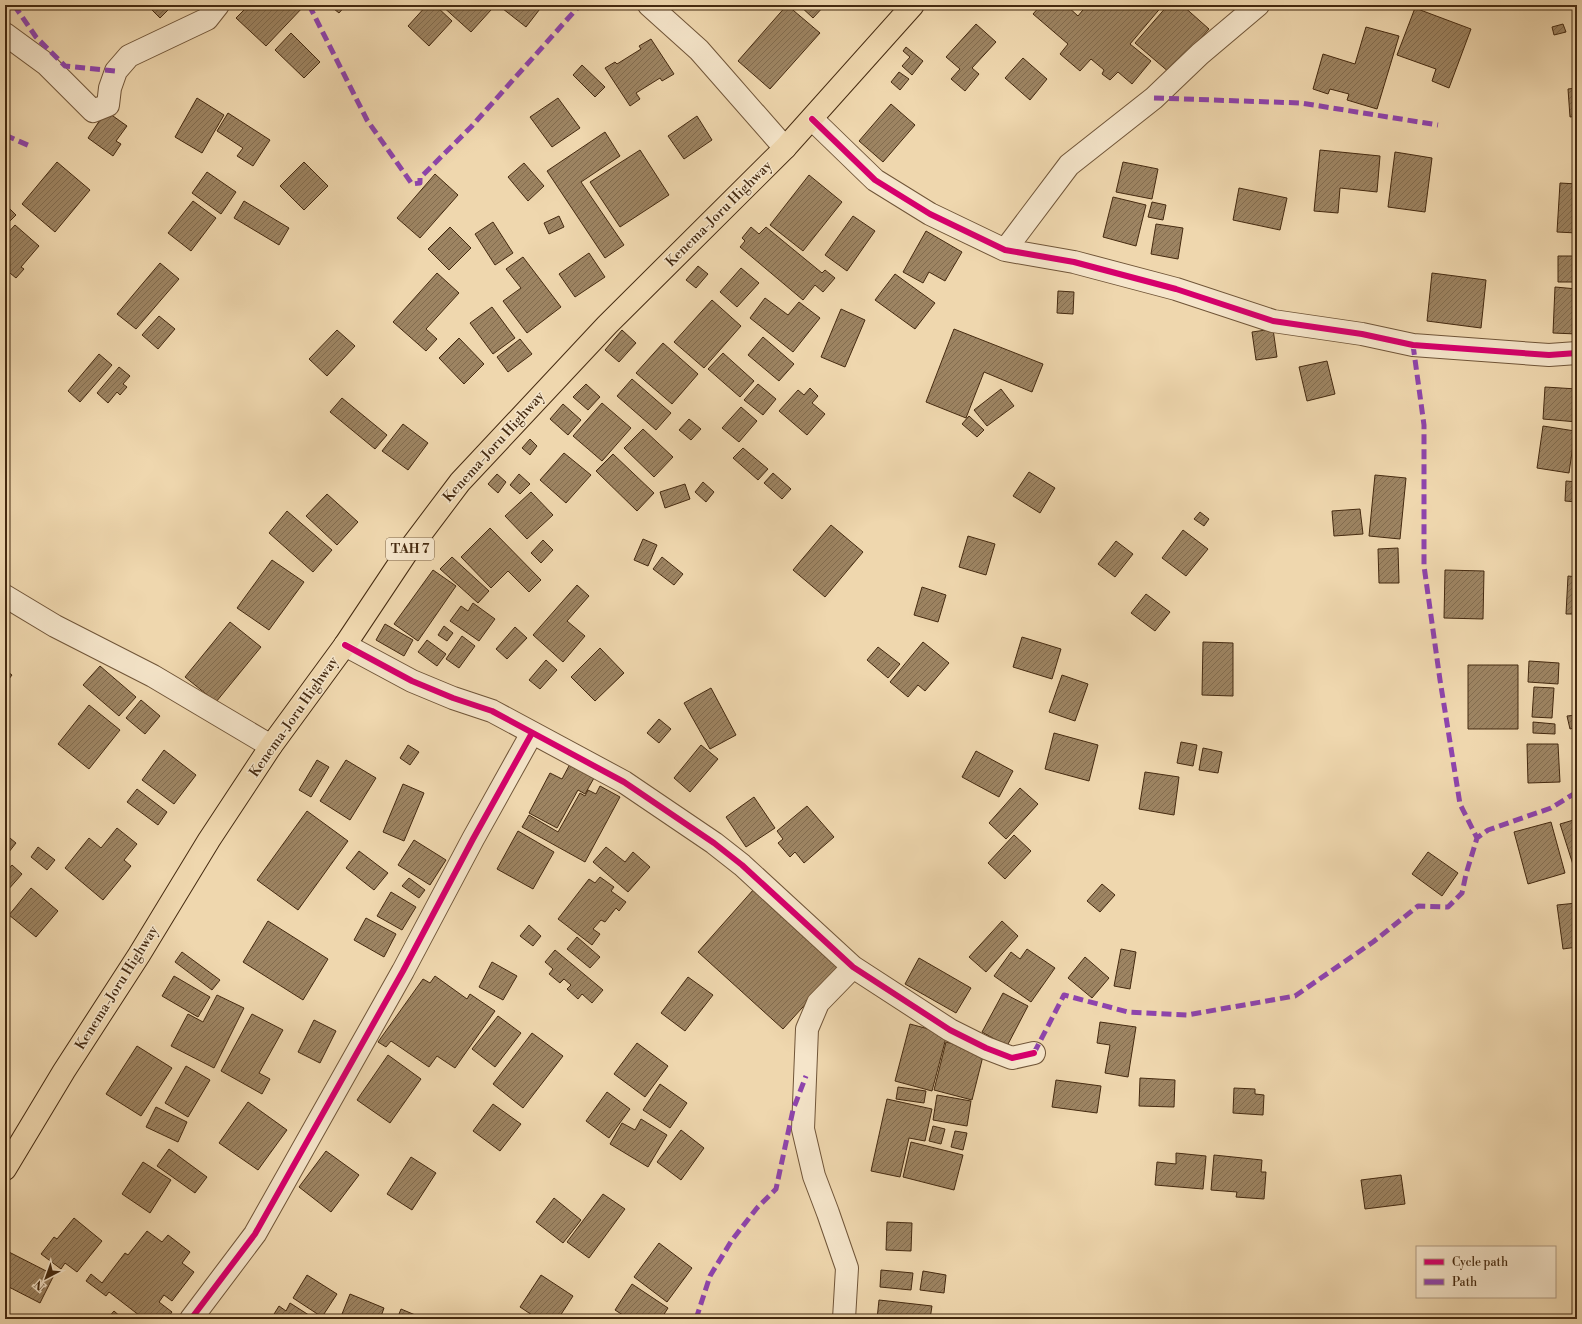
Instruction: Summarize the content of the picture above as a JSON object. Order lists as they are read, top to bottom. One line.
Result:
{"streets":{"highway":["Kenema-Joru Highway","TAH 7"]},"legend":["Cycle path","Path"],"north":"bottom left"}
